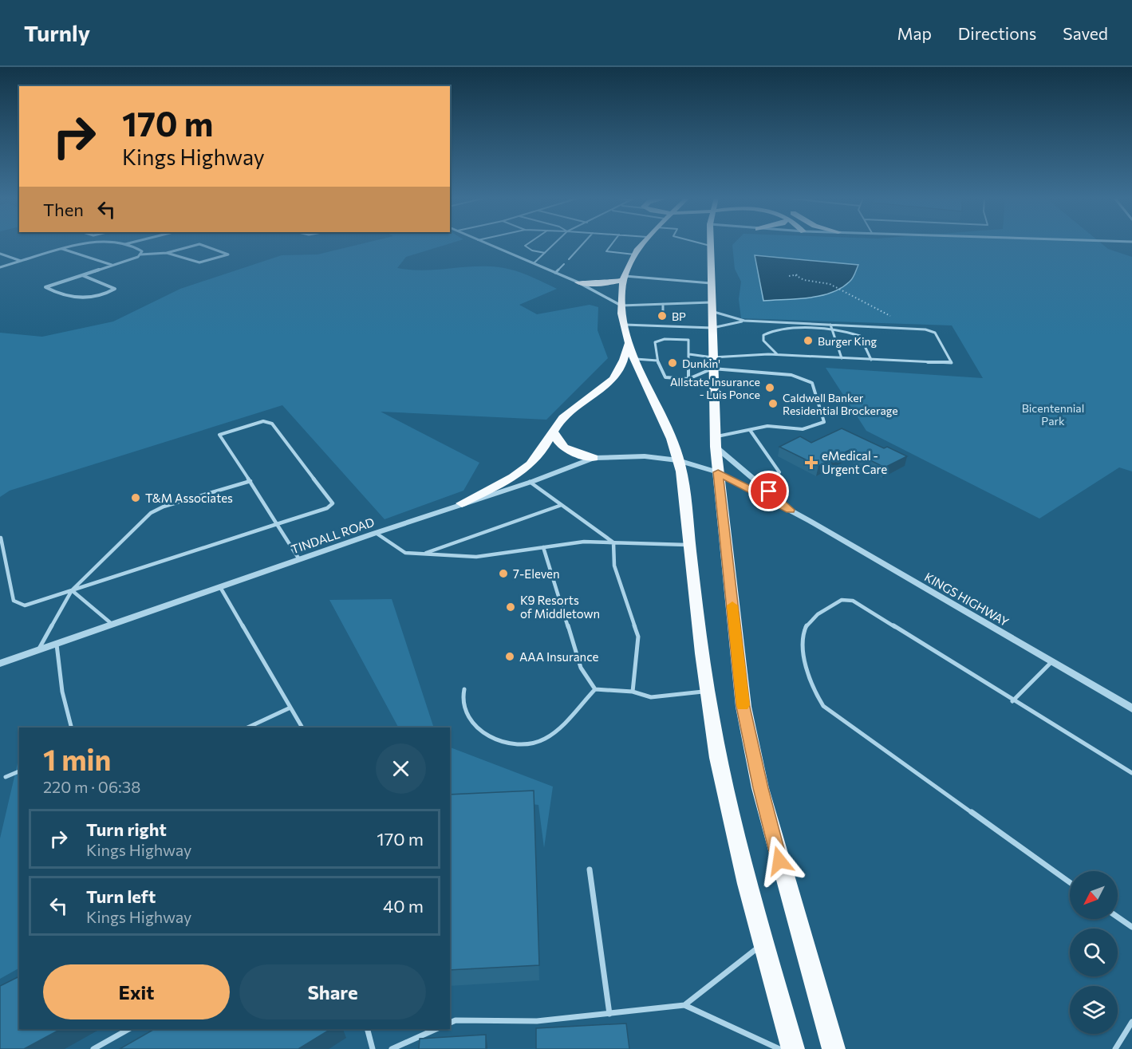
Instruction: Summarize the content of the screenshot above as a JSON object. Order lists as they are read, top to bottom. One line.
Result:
{"streets":{"street":["TINDALL ROAD","KINGS HIGHWAY"]},"crossings":[["TINDALL ROAD","KINGS HIGHWAY"]],"parks":["Bicentennial Park"],"places":{"other":["BP","Burger King","Dunkin'","Allstate Insurance - Luis Ponce","Caldwell Banker Residential Brockerage","T&M Associates","7-Eleven","K9 Resorts of Middletown","AAA Insurance"],"health":["eMedical - Urgent Care"]},"north":"bottom left","page":{"header":"Turnly","nav":["Map","Directions","Saved"],"turn":["170 m","Kings Highway"],"then":"Then","heading":["1 min","220 m · 06:38"],"list":[{"name":"Turn right","note":"Kings Highway","value":"170 m"},{"name":"Turn left","note":"Kings Highway","value":"40 m"}],"buttons":["Exit","Share"]}}
